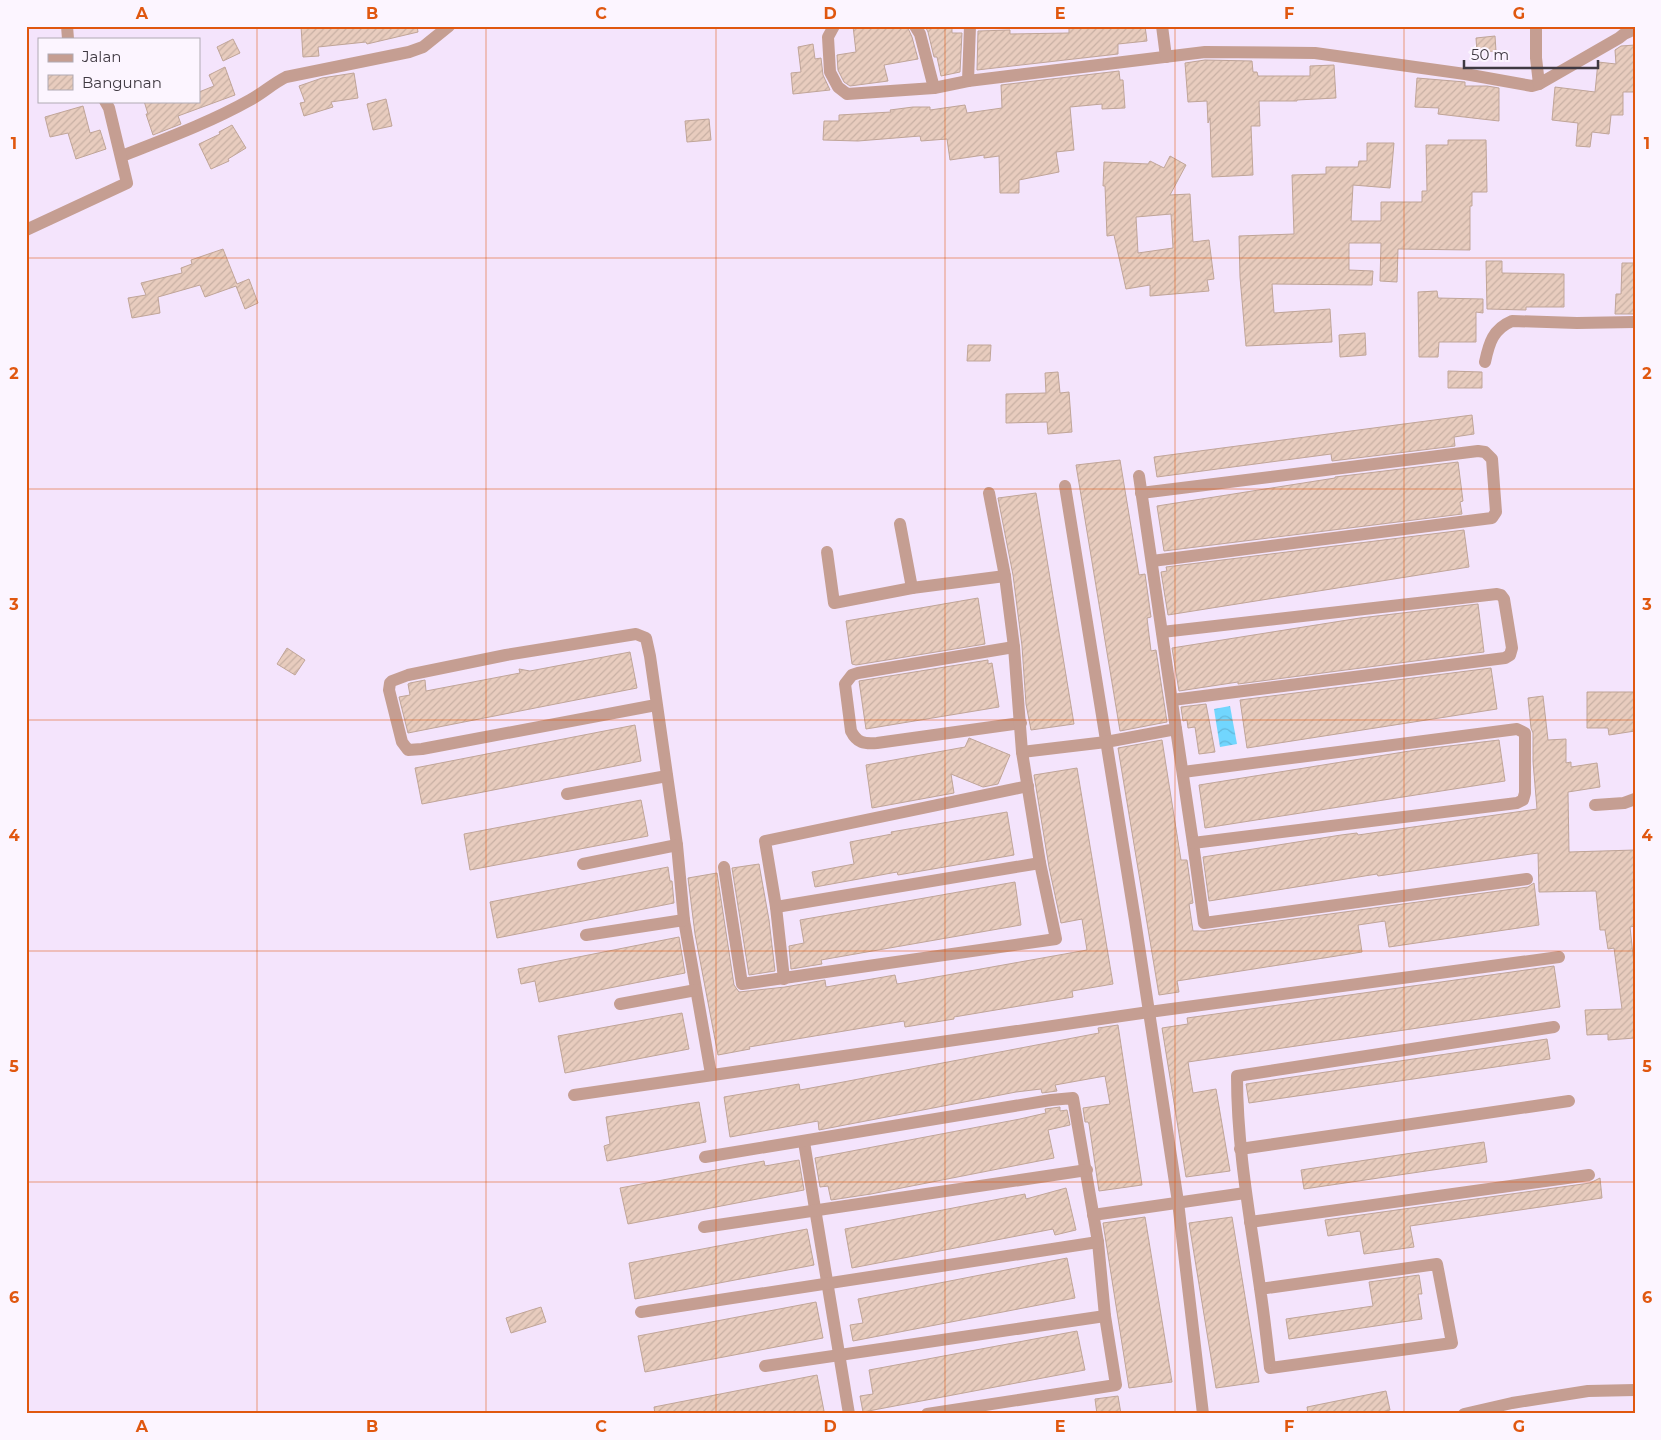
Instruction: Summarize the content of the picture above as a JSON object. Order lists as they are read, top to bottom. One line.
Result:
{"legend":["Jalan","Bangunan"],"scale_bar":"50 m","grid":{"columns":["A","B","C","D","E","F","G"],"rows":["1","2","3","4","5","6"]}}
